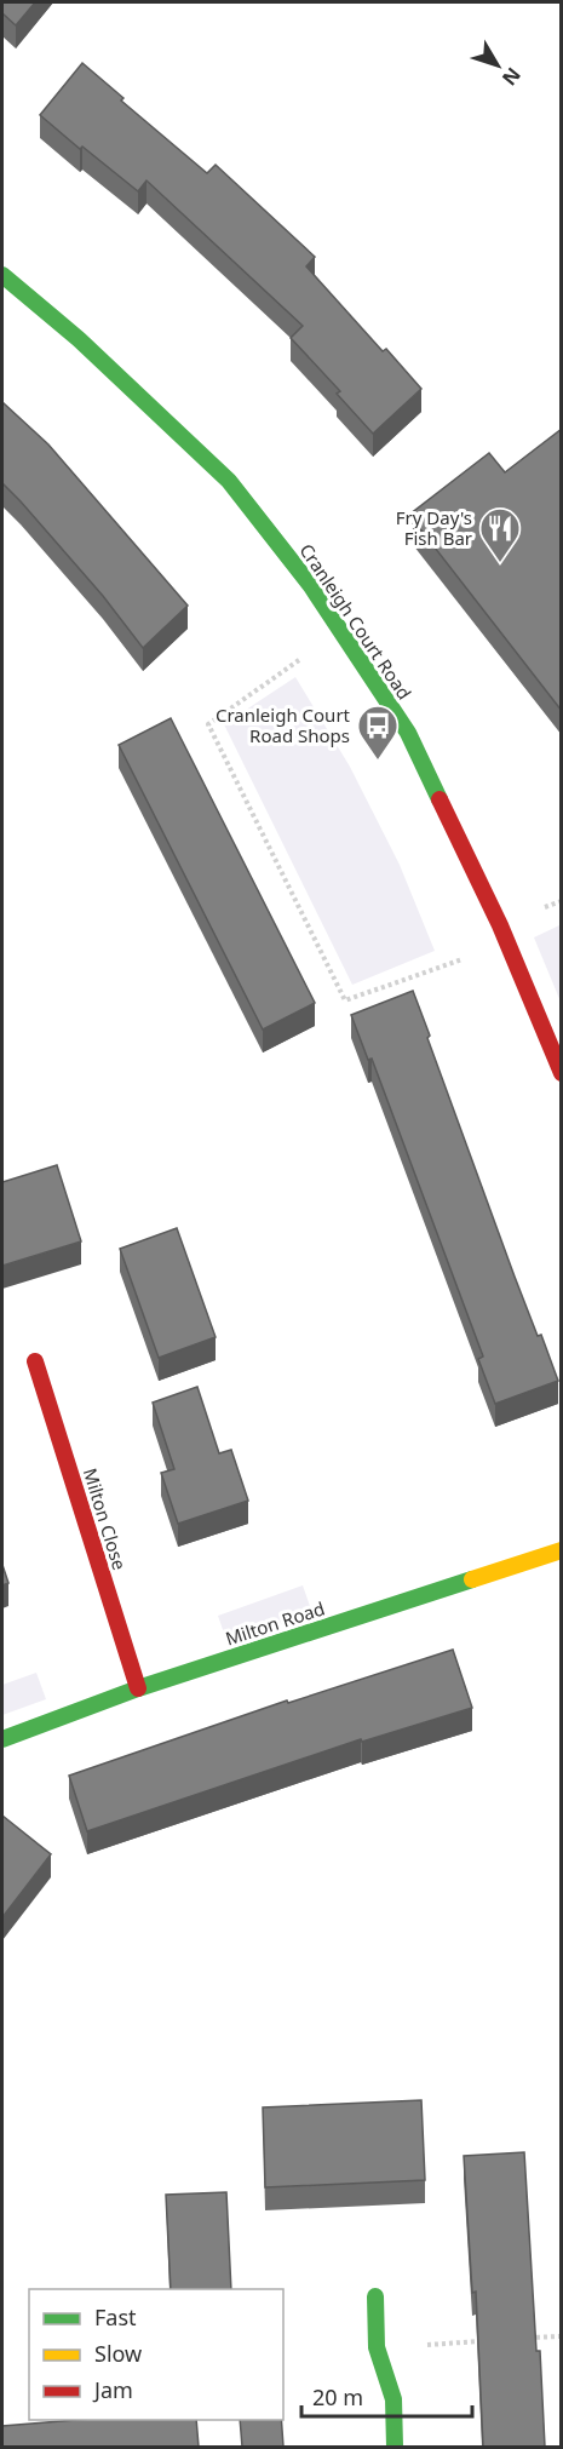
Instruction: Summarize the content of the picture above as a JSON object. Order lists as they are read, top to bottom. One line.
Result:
{"streets":{"street":["Cranleigh Court Road","Milton Close","Milton Road"]},"crossings":[["Milton Close","Milton Road"]],"places":{"restaurant":["Fry Day's Fish Bar"],"bus stop":["Cranleigh Court Road Shops"]},"legend":["Fast","Slow","Jam"],"scale_bar":"20 m","north":"bottom right"}
